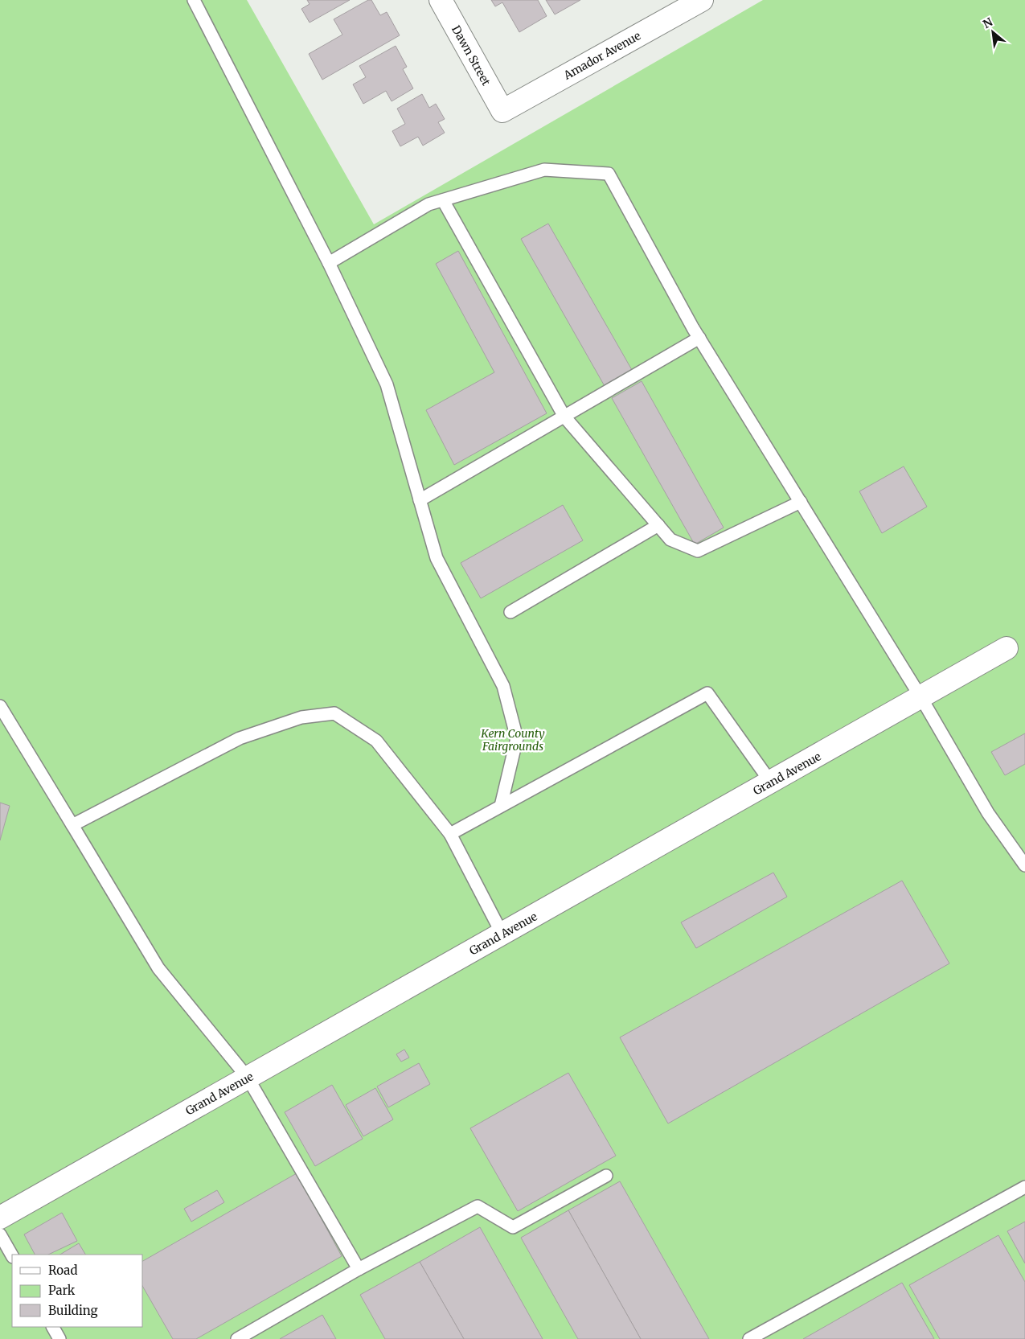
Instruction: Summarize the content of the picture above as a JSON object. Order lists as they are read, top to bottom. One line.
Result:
{"streets":{"street":["Dawn Street","Amador Avenue","Grand Avenue"]},"crossings":[["Dawn Street","Amador Avenue"]],"parks":["Kern County Fairgrounds"],"legend":["Road","Park","Building"],"north":"top left"}
